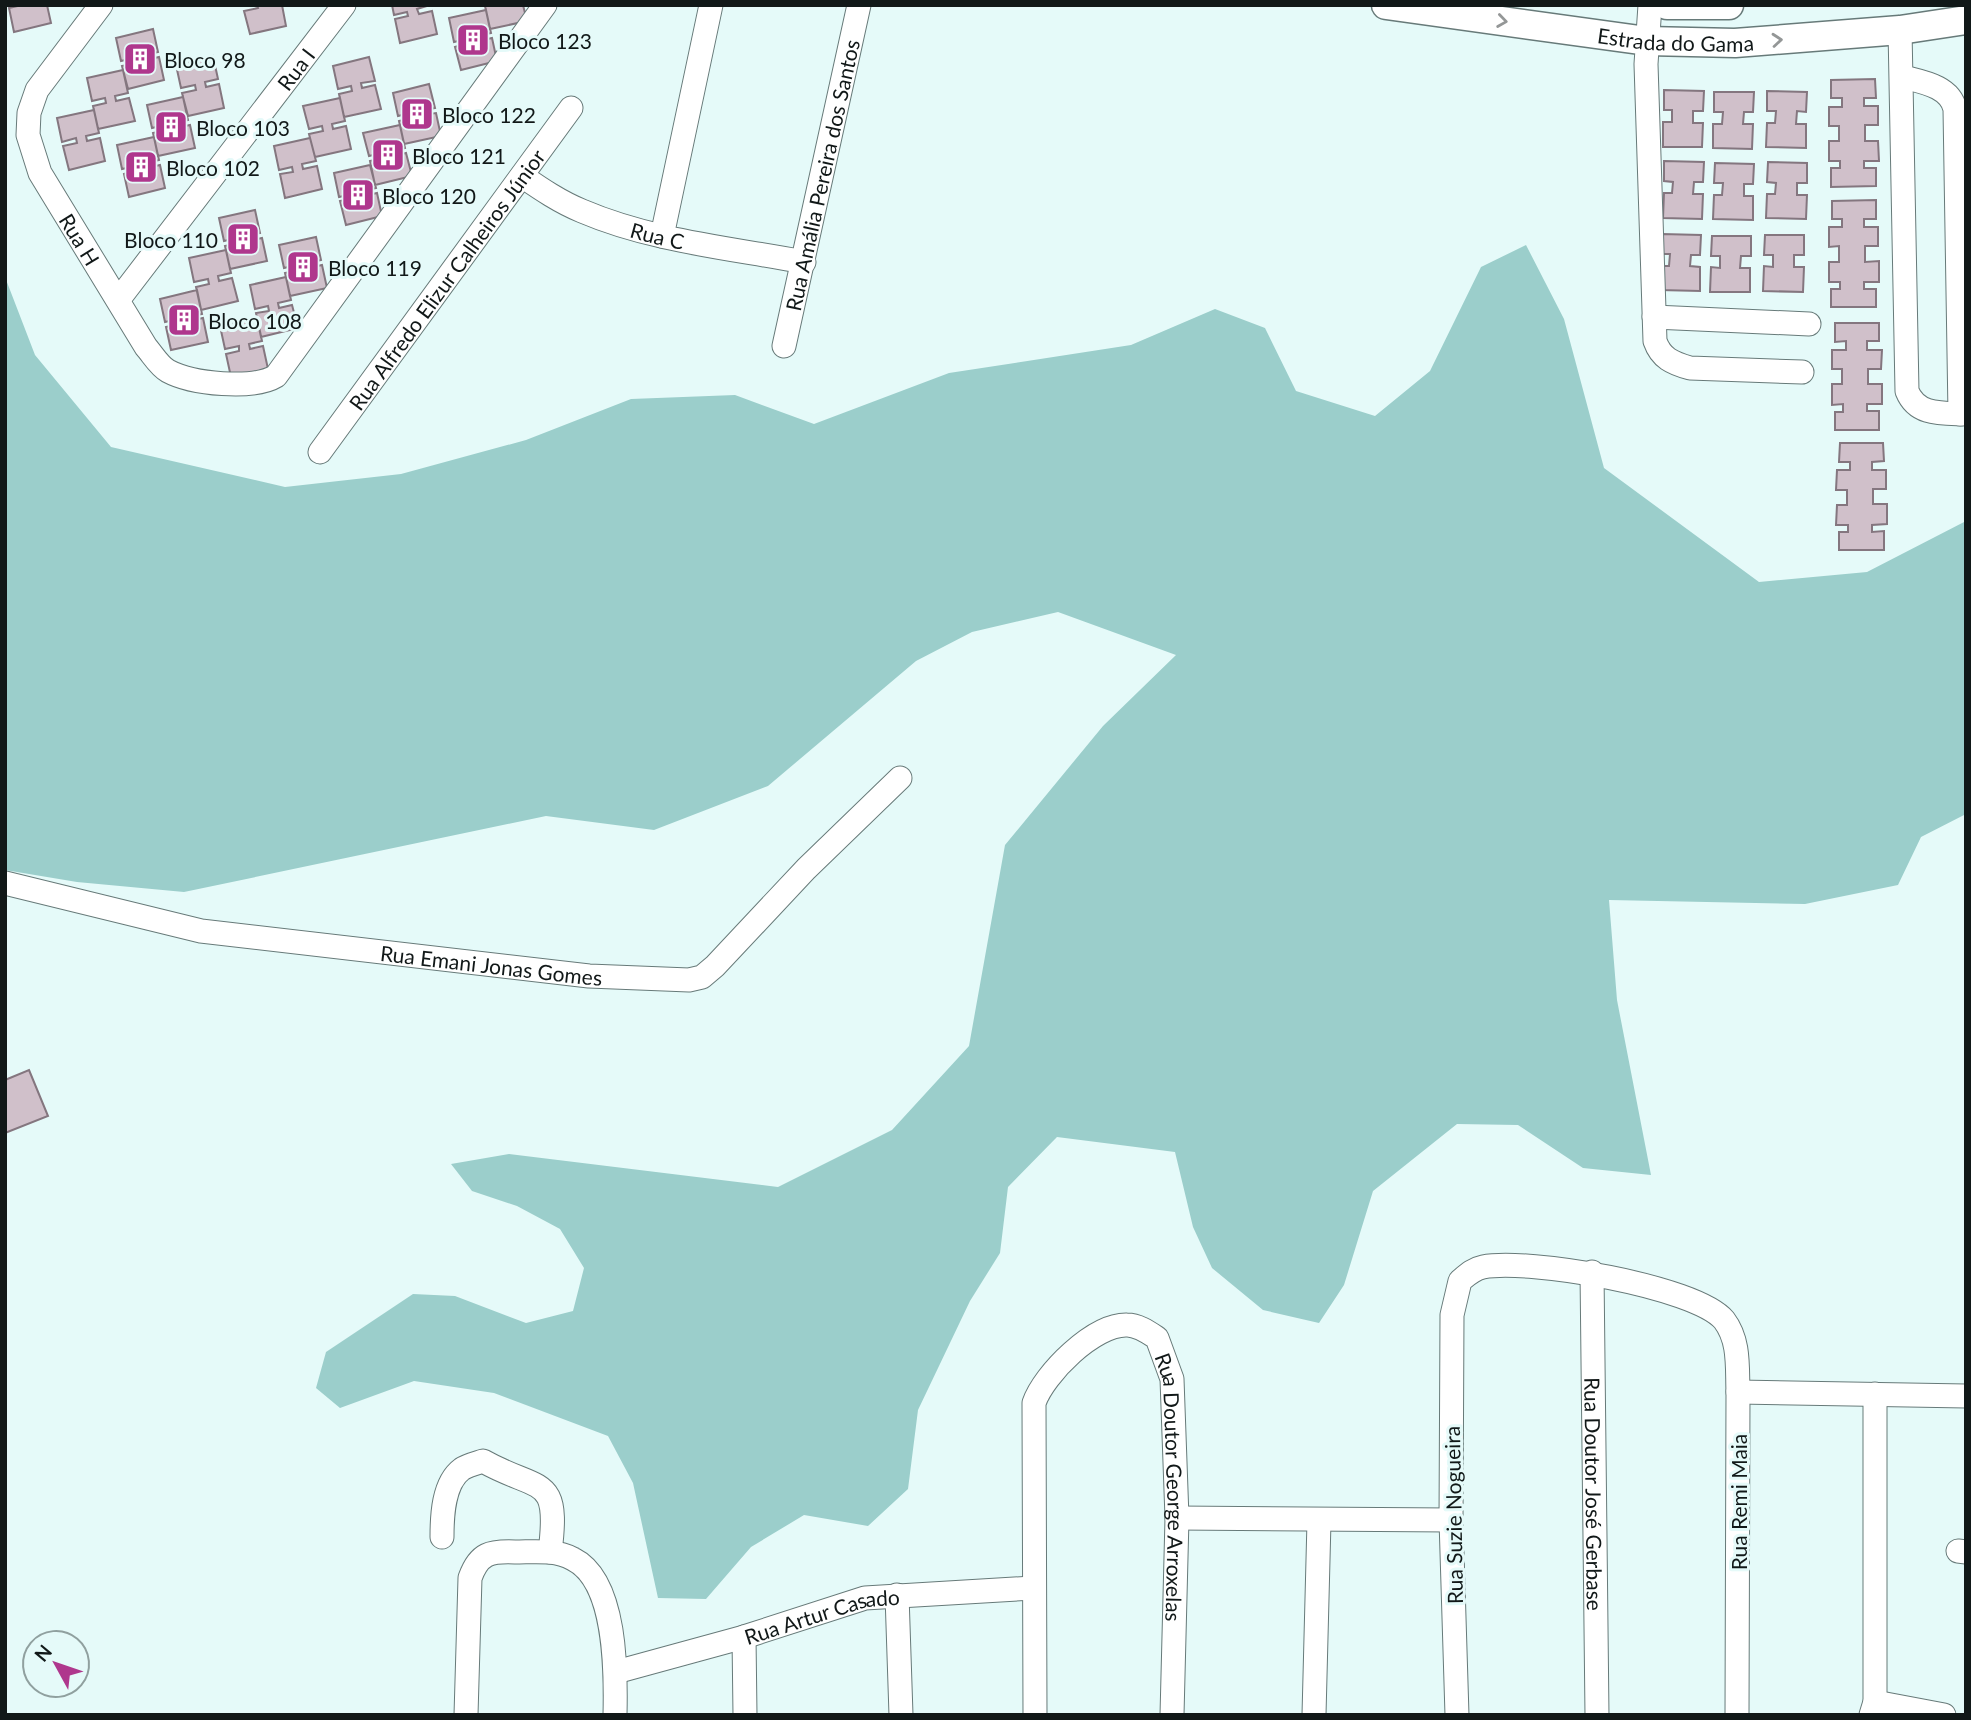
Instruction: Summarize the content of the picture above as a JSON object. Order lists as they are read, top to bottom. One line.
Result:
{"streets":{"street":["Estrada do Gama","Rua I","Rua Amália Pereira dos Santos","Rua C","Rua H","Rua Alfredo Elizur Calheiros Júnior","Rua Emani Jonas Gomes","Rua Doutor George Arroxelas","Rua Doutor José Gerbase","Rua Remi Maia","Rua Suzie Nogueira","Rua Artur Casado"]},"crossings":[["Rua I","Rua H"],["Rua Amália Pereira dos Santos","Rua C"],["Rua C","Rua Alfredo Elizur Calheiros Júnior"],["Rua Doutor George Arroxelas","Rua Artur Casado"],["Rua Doutor José Gerbase","Rua Suzie Nogueira"],["Rua Remi Maia","Rua Suzie Nogueira"]],"one_way":["Estrada do Gama"],"places":{"building":["Bloco 123","Bloco 98","Bloco 122","Bloco 103","Bloco 121","Bloco 102","Bloco 120","Bloco 110","Bloco 119","Bloco 108"]},"north":"top left"}
